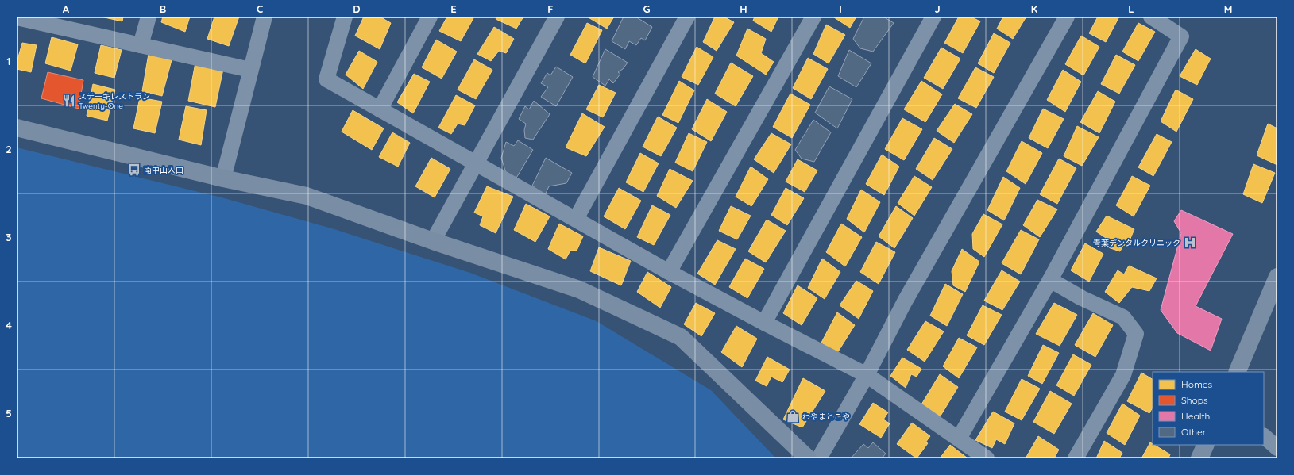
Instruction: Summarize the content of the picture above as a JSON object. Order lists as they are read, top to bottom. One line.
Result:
{"places":{"restaurant":["ステーキレストラン Twenty-One"],"bus stop":["南中山入口"],"hospital":["青葉デンタルクリニック"],"shop":["わやまとこや"]},"legend":["Homes","Shops","Health","Other"],"grid":{"columns":["A","B","C","D","E","F","G","H","I","J","K","L","M"],"rows":["1","2","3","4","5"]}}
